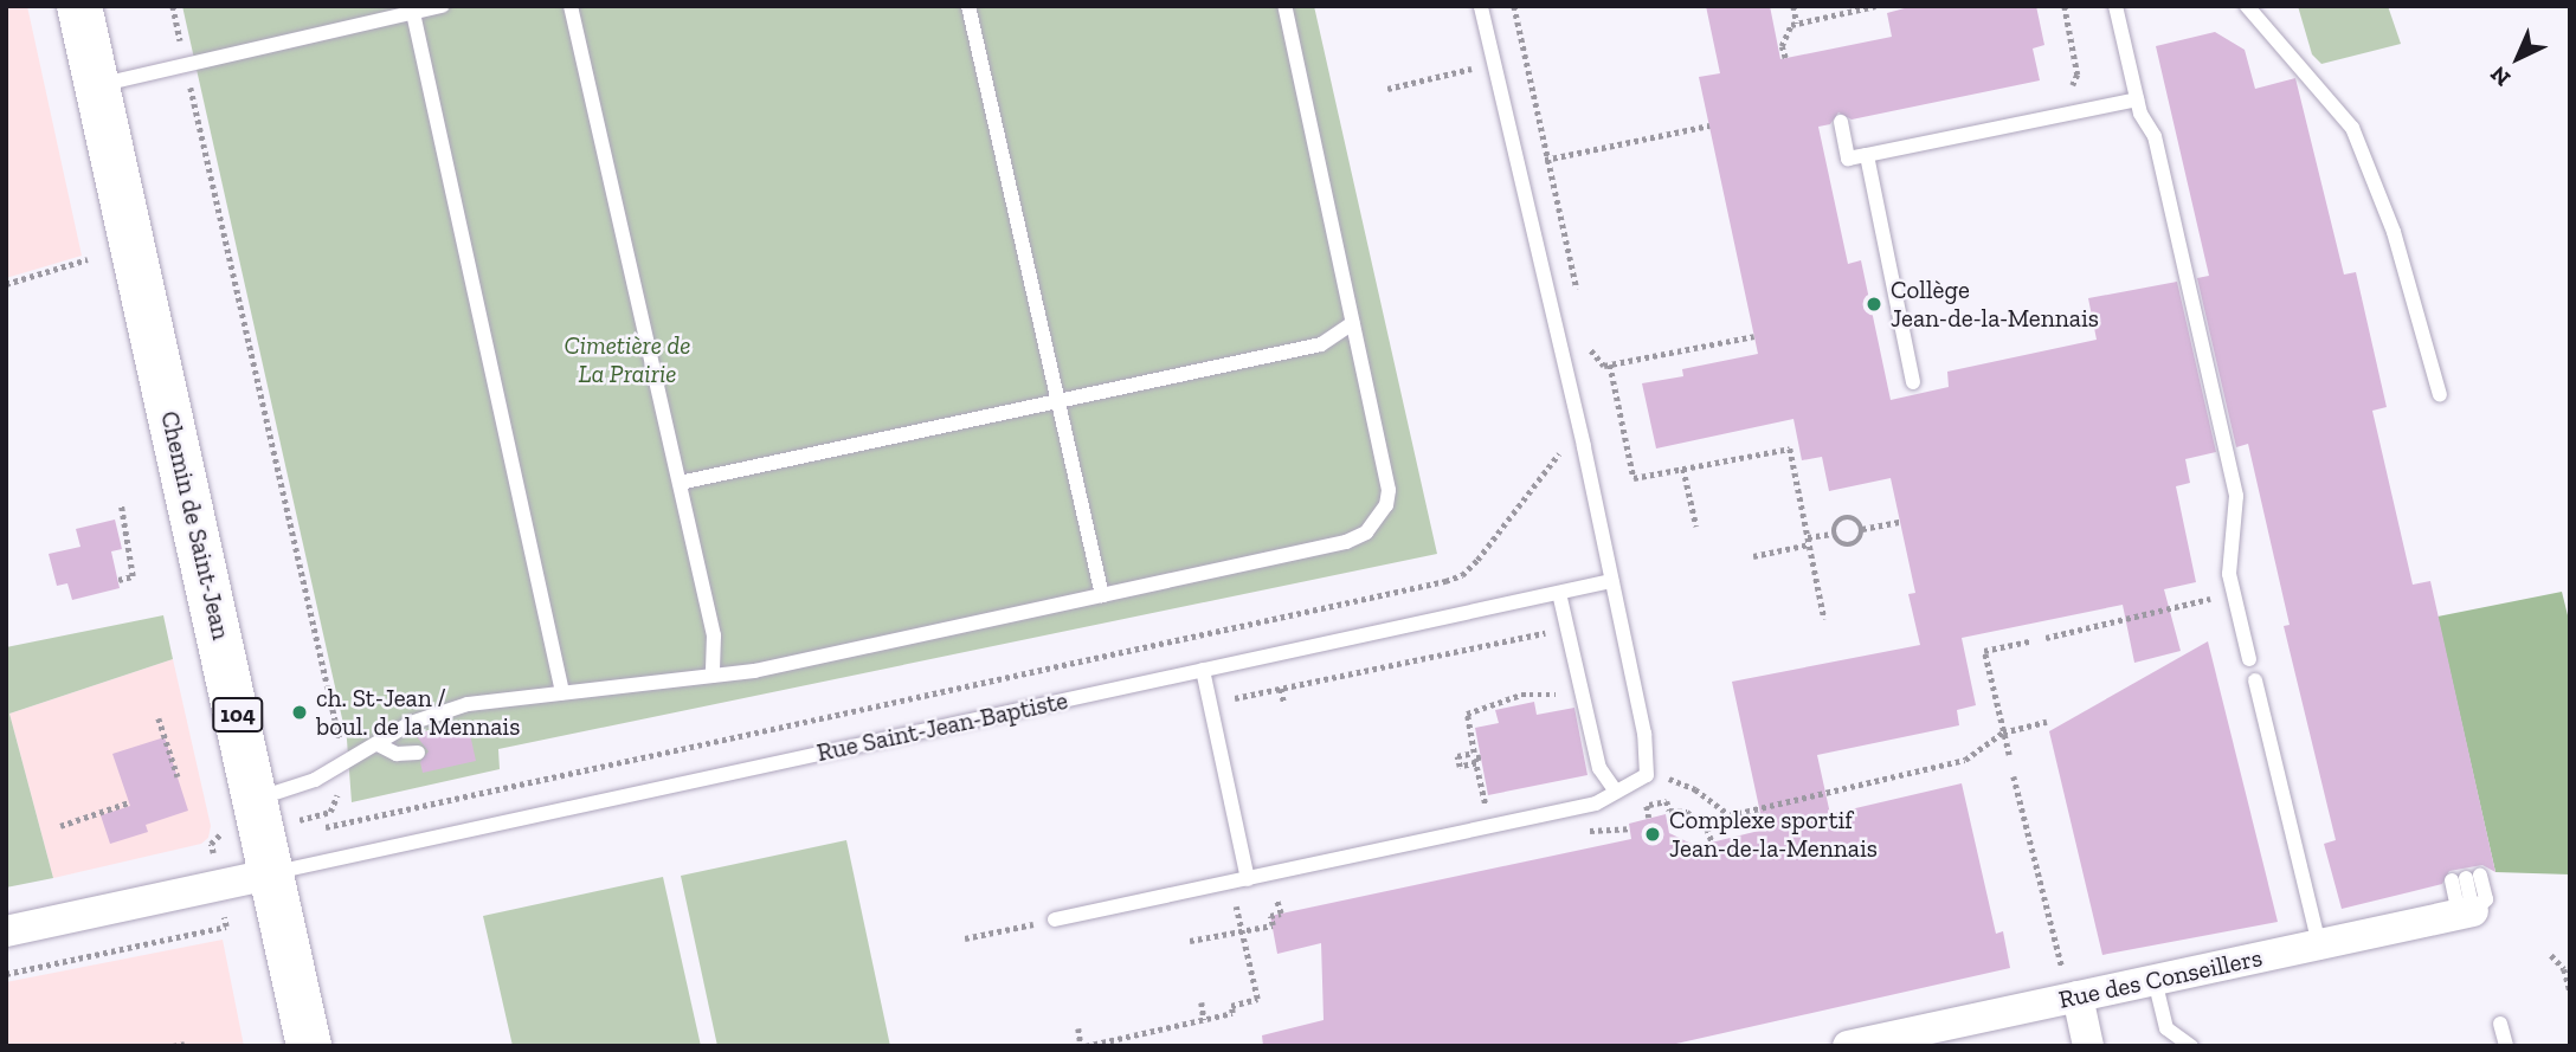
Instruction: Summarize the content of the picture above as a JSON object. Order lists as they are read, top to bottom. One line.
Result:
{"streets":{"main road":["Chemin de Saint-Jean","104"],"street":["Rue des Conseillers"],"lane":["Rue Saint-Jean-Baptiste"]},"crossings":[["Chemin de Saint-Jean","Rue Saint-Jean-Baptiste"]],"parks":["Cimetière de La Prairie"],"places":["Collège Jean-de-la-Mennais","ch. St-Jean / boul. de la Mennais","Complexe sportif Jean-de-la-Mennais"],"north":"bottom left"}
